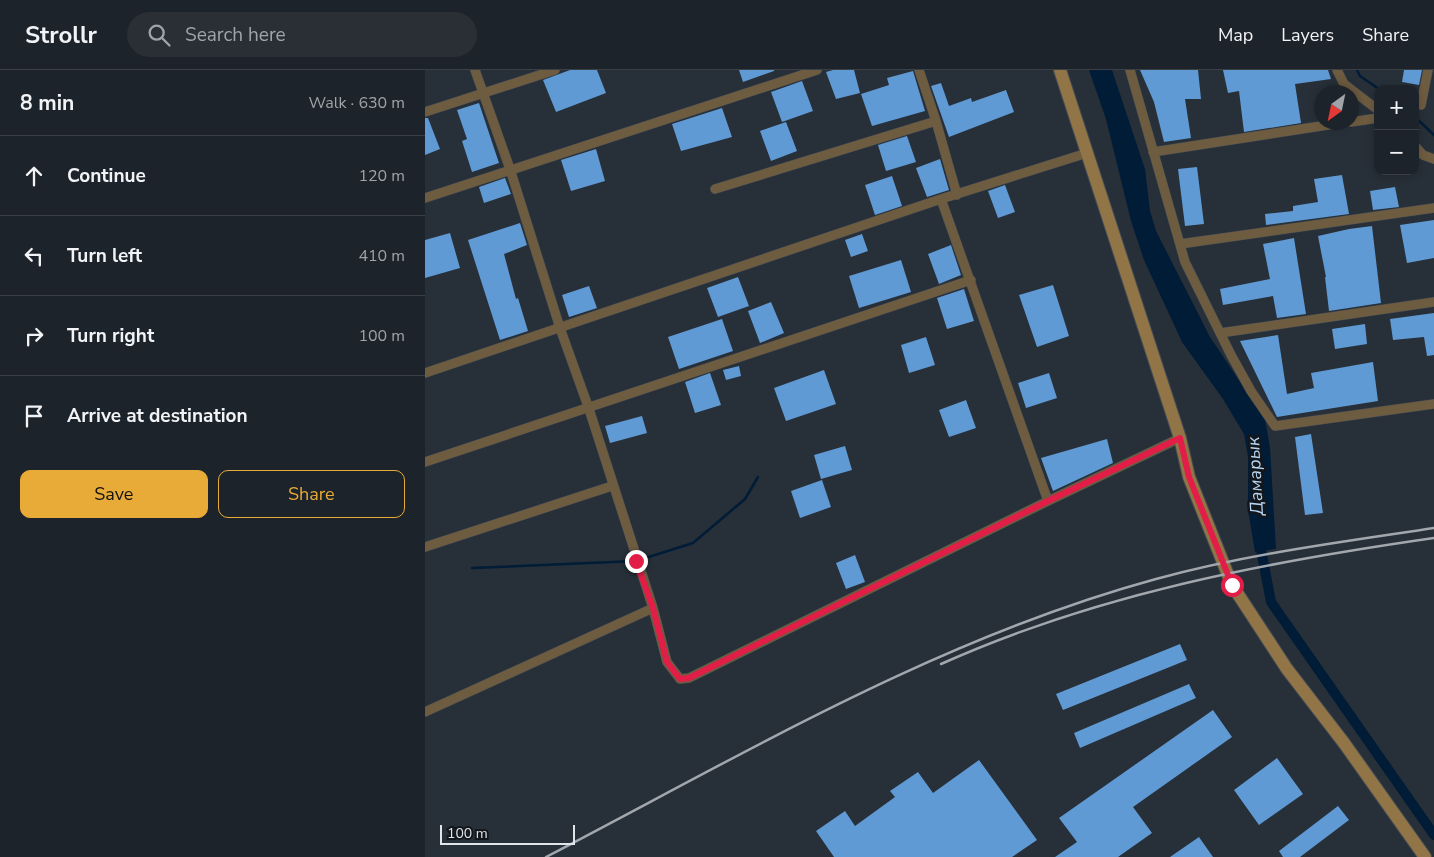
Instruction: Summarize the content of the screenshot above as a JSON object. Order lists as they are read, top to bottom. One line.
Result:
{"water":["Дамарык"],"scale_bar":"100 m","north":"bottom left","page":{"header":"Strollr","search":"Search here","nav":["Map","Layers","Share"],"heading":["8 min","Walk · 630 m"],"map_buttons":["+","−"],"list":[["Continue","120 m"],["Turn left","410 m"],["Turn right","100 m"],"Arrive at destination"],"buttons":["Save","Share"],"scale":"100 m"}}
